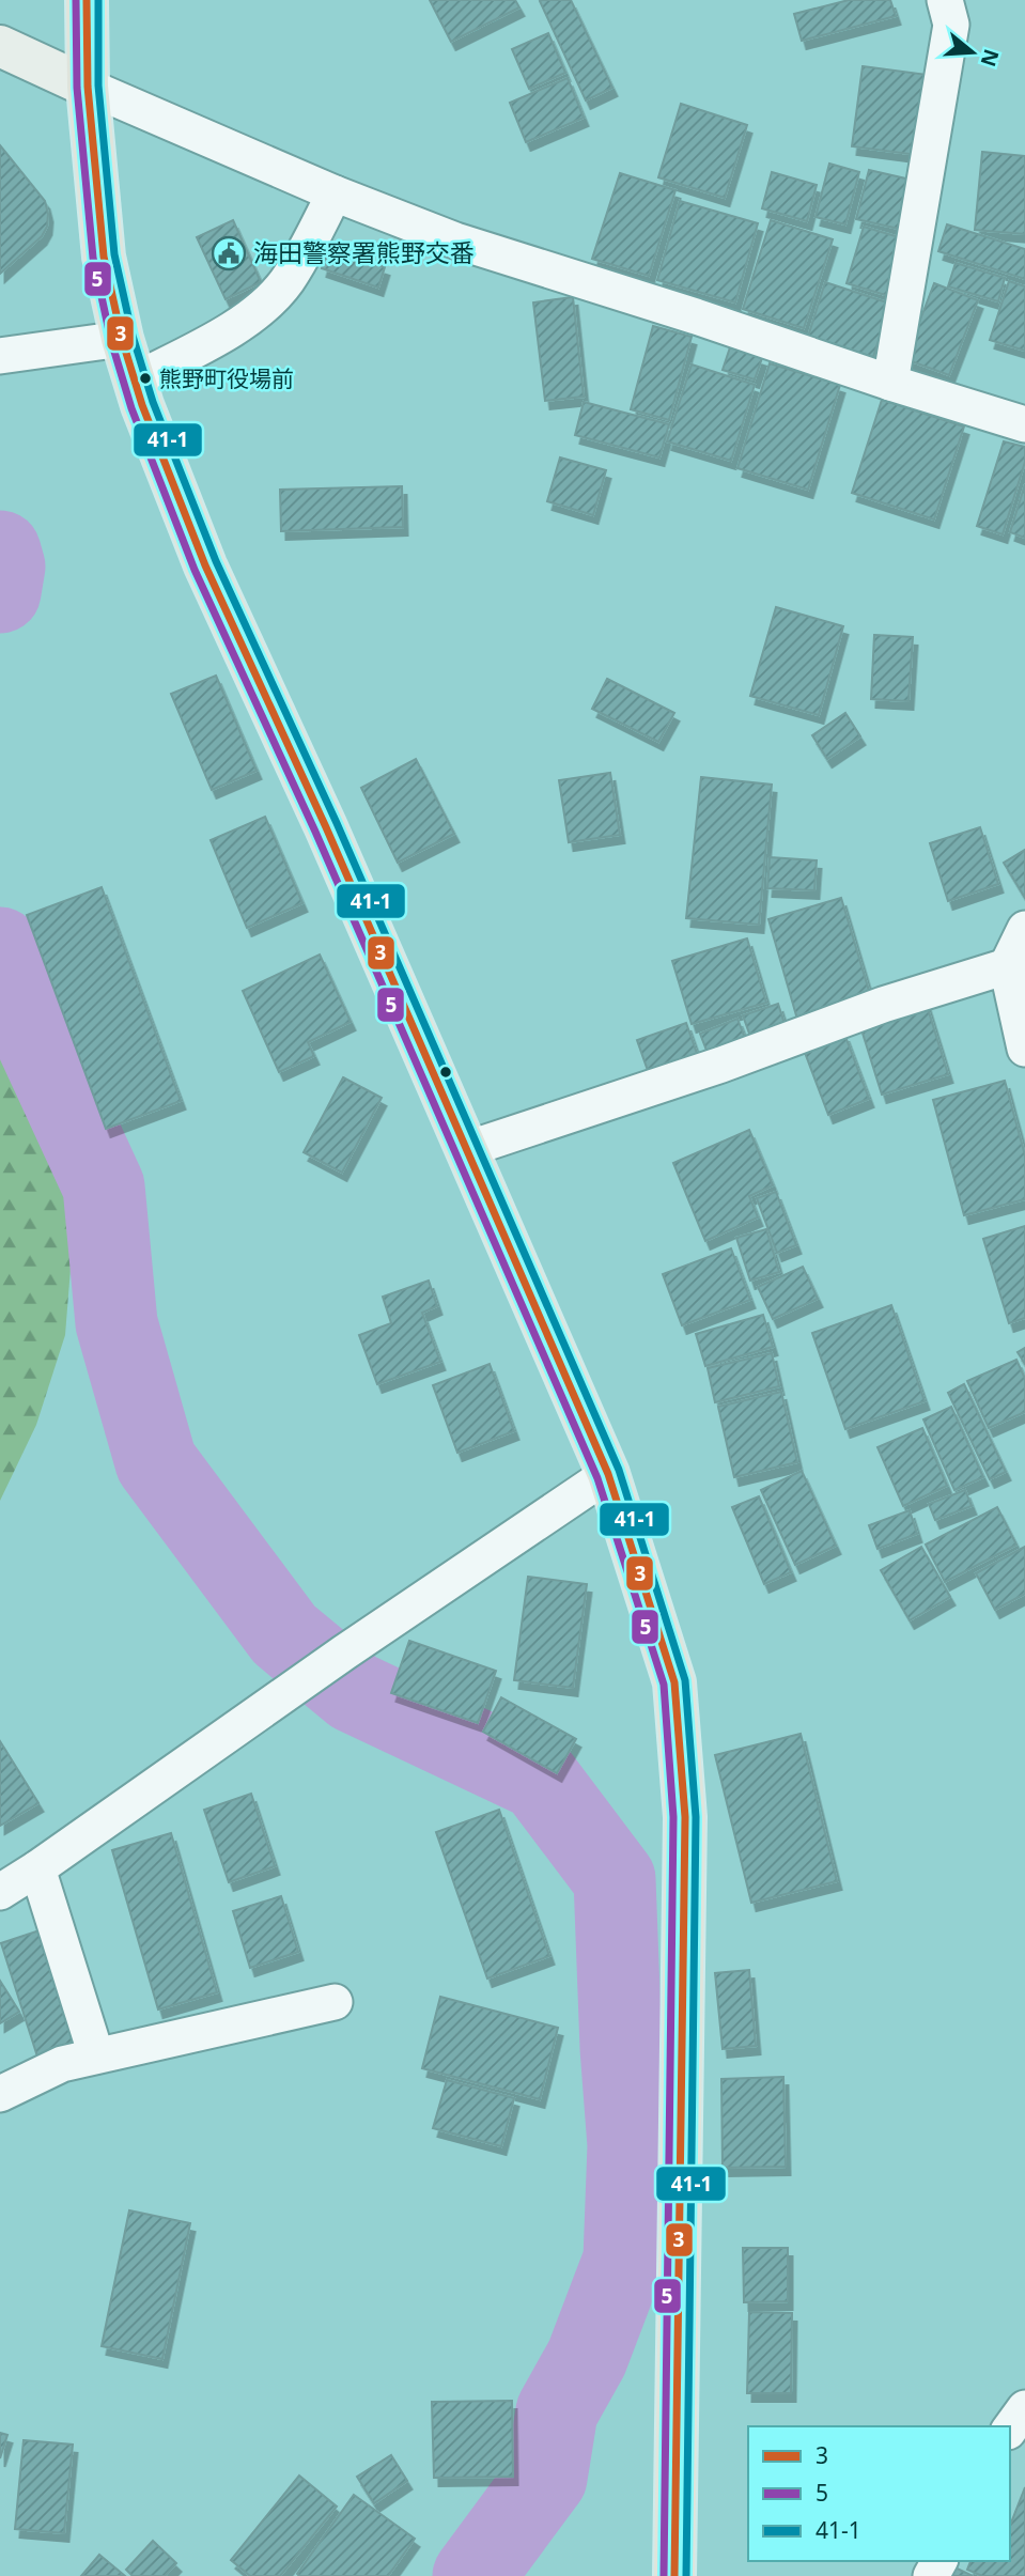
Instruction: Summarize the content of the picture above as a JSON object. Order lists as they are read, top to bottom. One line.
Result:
{"places":{"public building":["海田警察署熊野交番"],"other":["熊野町役場前"]},"lines":["transit line 3","transit line 5","transit line 41-1"],"legend":["3","5","41-1"],"north":"right"}
